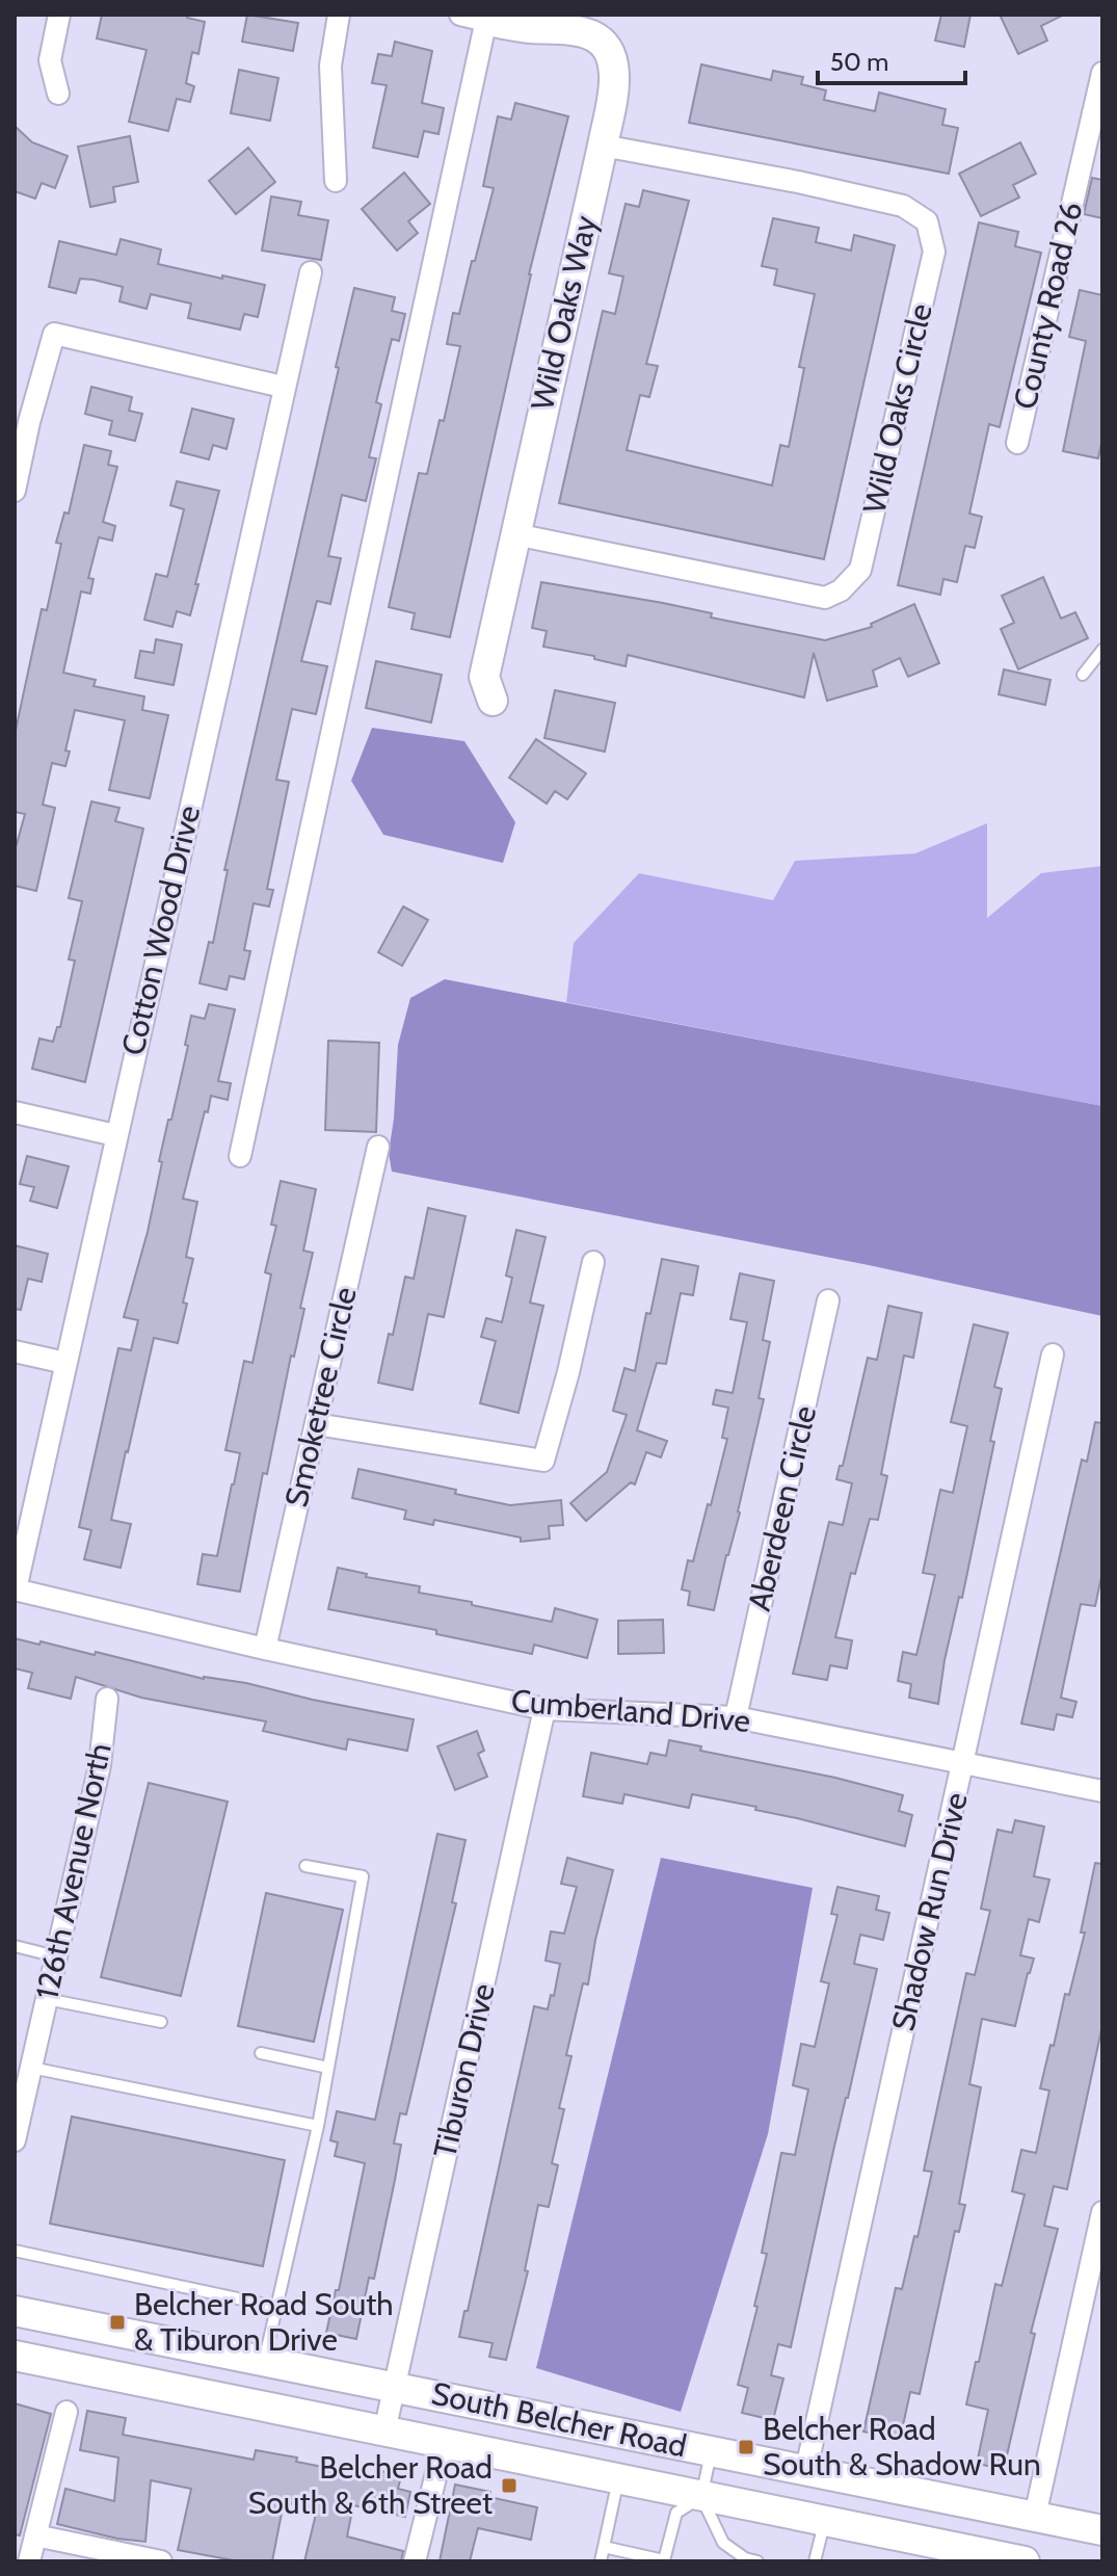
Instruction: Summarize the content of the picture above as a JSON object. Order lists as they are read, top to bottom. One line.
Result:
{"streets":{"main road":["Wild Oaks Way","South Belcher Road"],"street":["County Road 26","Wild Oaks Circle","Cotton Wood Drive","Smoketree Circle","Aberdeen Circle","Cumberland Drive","126th Avenue North","Shadow Run Drive","Tiburon Drive"]},"crossings":[["Wild Oaks Way","Wild Oaks Circle"],["Cotton Wood Drive","Cumberland Drive"],["Smoketree Circle","Cumberland Drive"],["Aberdeen Circle","Cumberland Drive"],["Cumberland Drive","Shadow Run Drive"],["Cumberland Drive","Tiburon Drive"],["Shadow Run Drive","South Belcher Road"],["Tiburon Drive","South Belcher Road"]],"places":{"transit":["Belcher Road South & Tiburon Drive","Belcher Road South & Shadow Run","Belcher Road South & 6th Street"]},"scale_bar":"50 m"}
